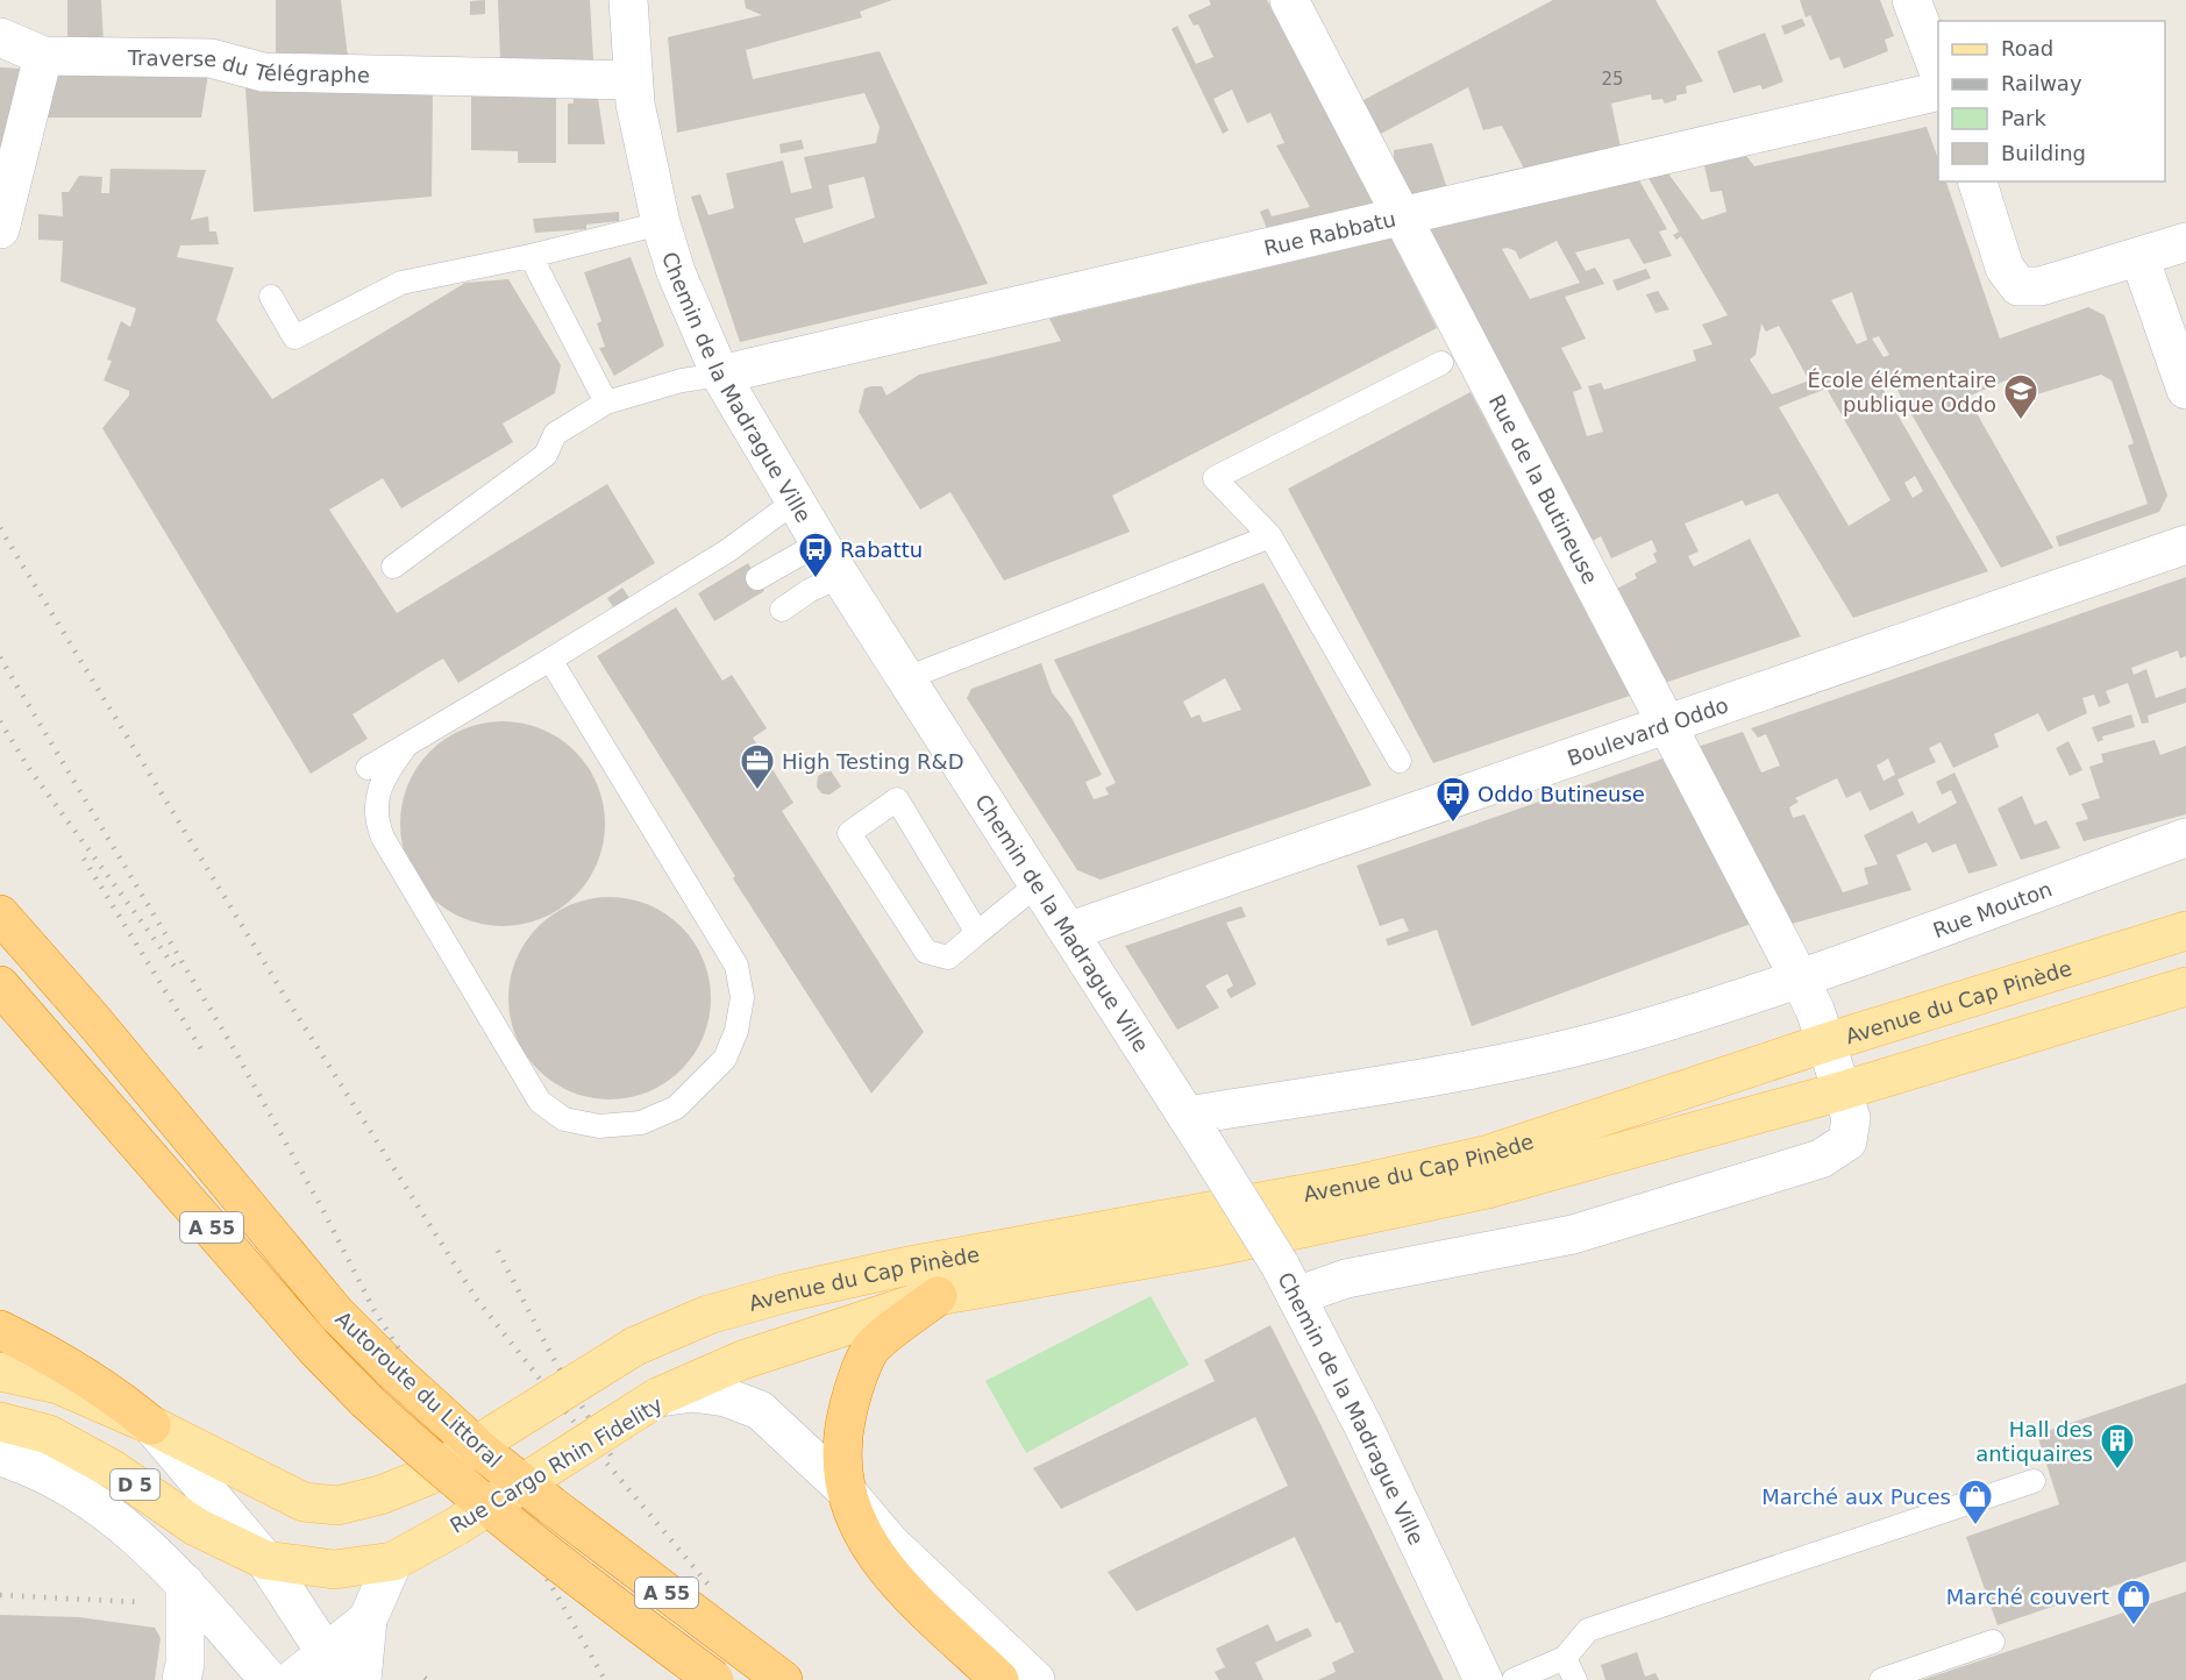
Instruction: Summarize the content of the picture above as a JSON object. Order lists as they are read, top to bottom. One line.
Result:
{"streets":{"highway":["A 55","Autoroute du Littoral"],"main road":["Avenue du Cap Pinède","Rue Cargo Rhin Fidelity","D 5"],"street":["Traverse du Télégraphe","Rue Rabbatu","Chemin de la Madrague Ville","Rue de la Butineuse","Boulevard Oddo","Rue Mouton"]},"crossings":[["Traverse du Télégraphe","Chemin de la Madrague Ville"],["Rue Rabbatu","Chemin de la Madrague Ville"],["Rue Rabbatu","Rue de la Butineuse"],["Chemin de la Madrague Ville","Rue de la Butineuse"],["Chemin de la Madrague Ville","Boulevard Oddo"],["Chemin de la Madrague Ville","Rue Mouton"],["Rue de la Butineuse","Boulevard Oddo"],["Rue de la Butineuse","Rue Mouton"],["Rue de la Butineuse","Avenue du Cap Pinède"],["Avenue du Cap Pinède","Rue Cargo Rhin Fidelity"]],"places":{"school or university":["École élémentaire publique Oddo"],"bus stop":["Rabattu","Oddo Butineuse"],"office":["High Testing R&D"],"building":["Hall des antiquaires"],"shop":["Marché aux Puces","Marché couvert"]},"house_numbers":["25"],"legend":["Road","Railway","Park","Building"]}
